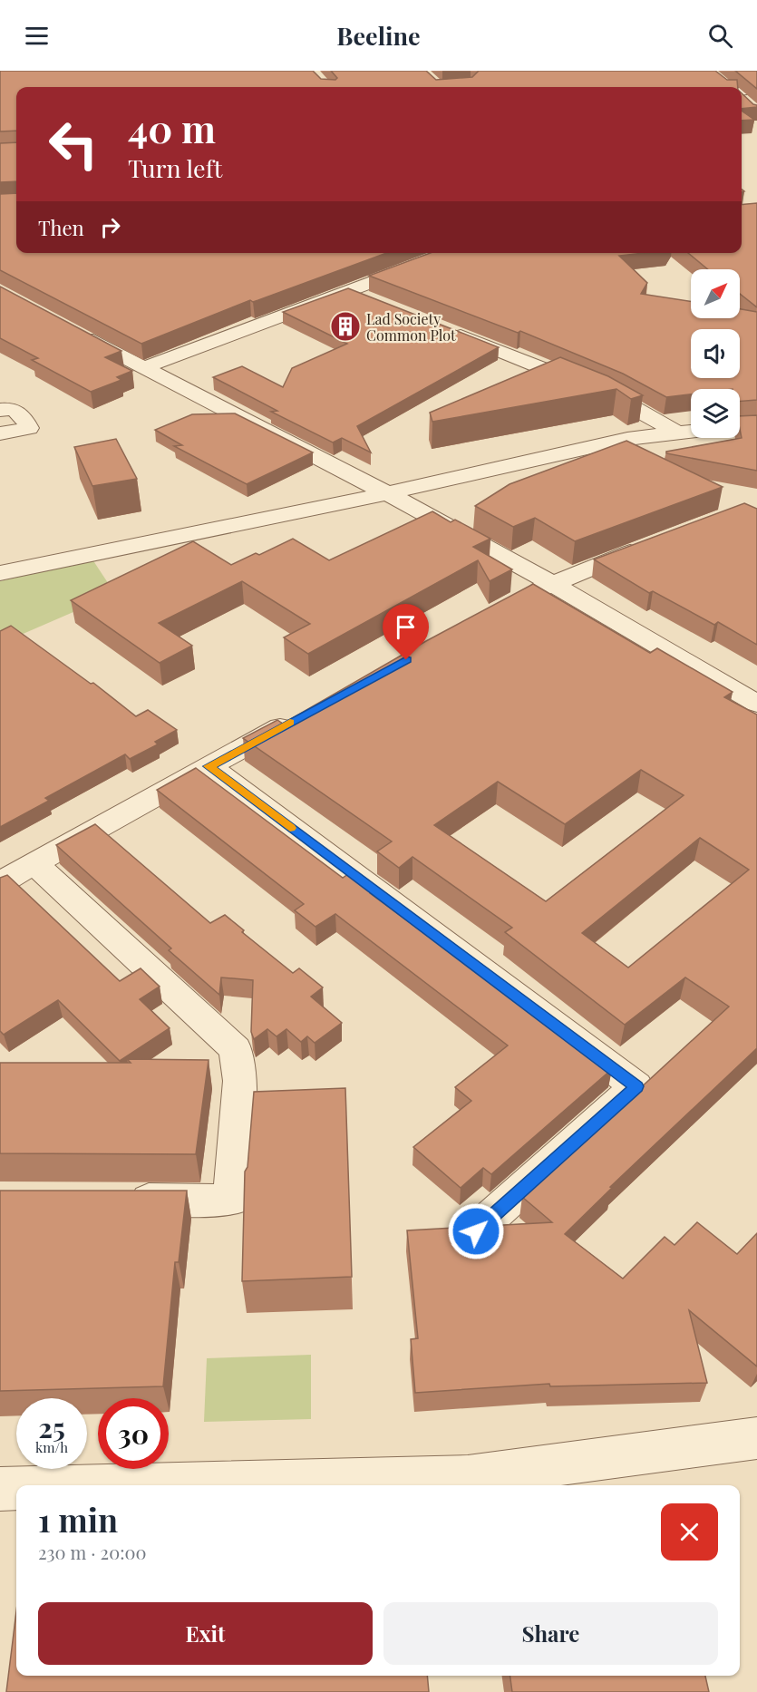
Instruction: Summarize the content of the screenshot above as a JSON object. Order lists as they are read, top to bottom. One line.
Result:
{"places":{"building":["Lad Society Common Plot"]},"north":"top right","page":{"header":"Beeline","turn":["40 m","Turn left"],"then":"Then","speed":"25 km/h","limit":"30","heading":["1 min","230 m · 20:00"],"buttons":["Exit","Share"]}}
